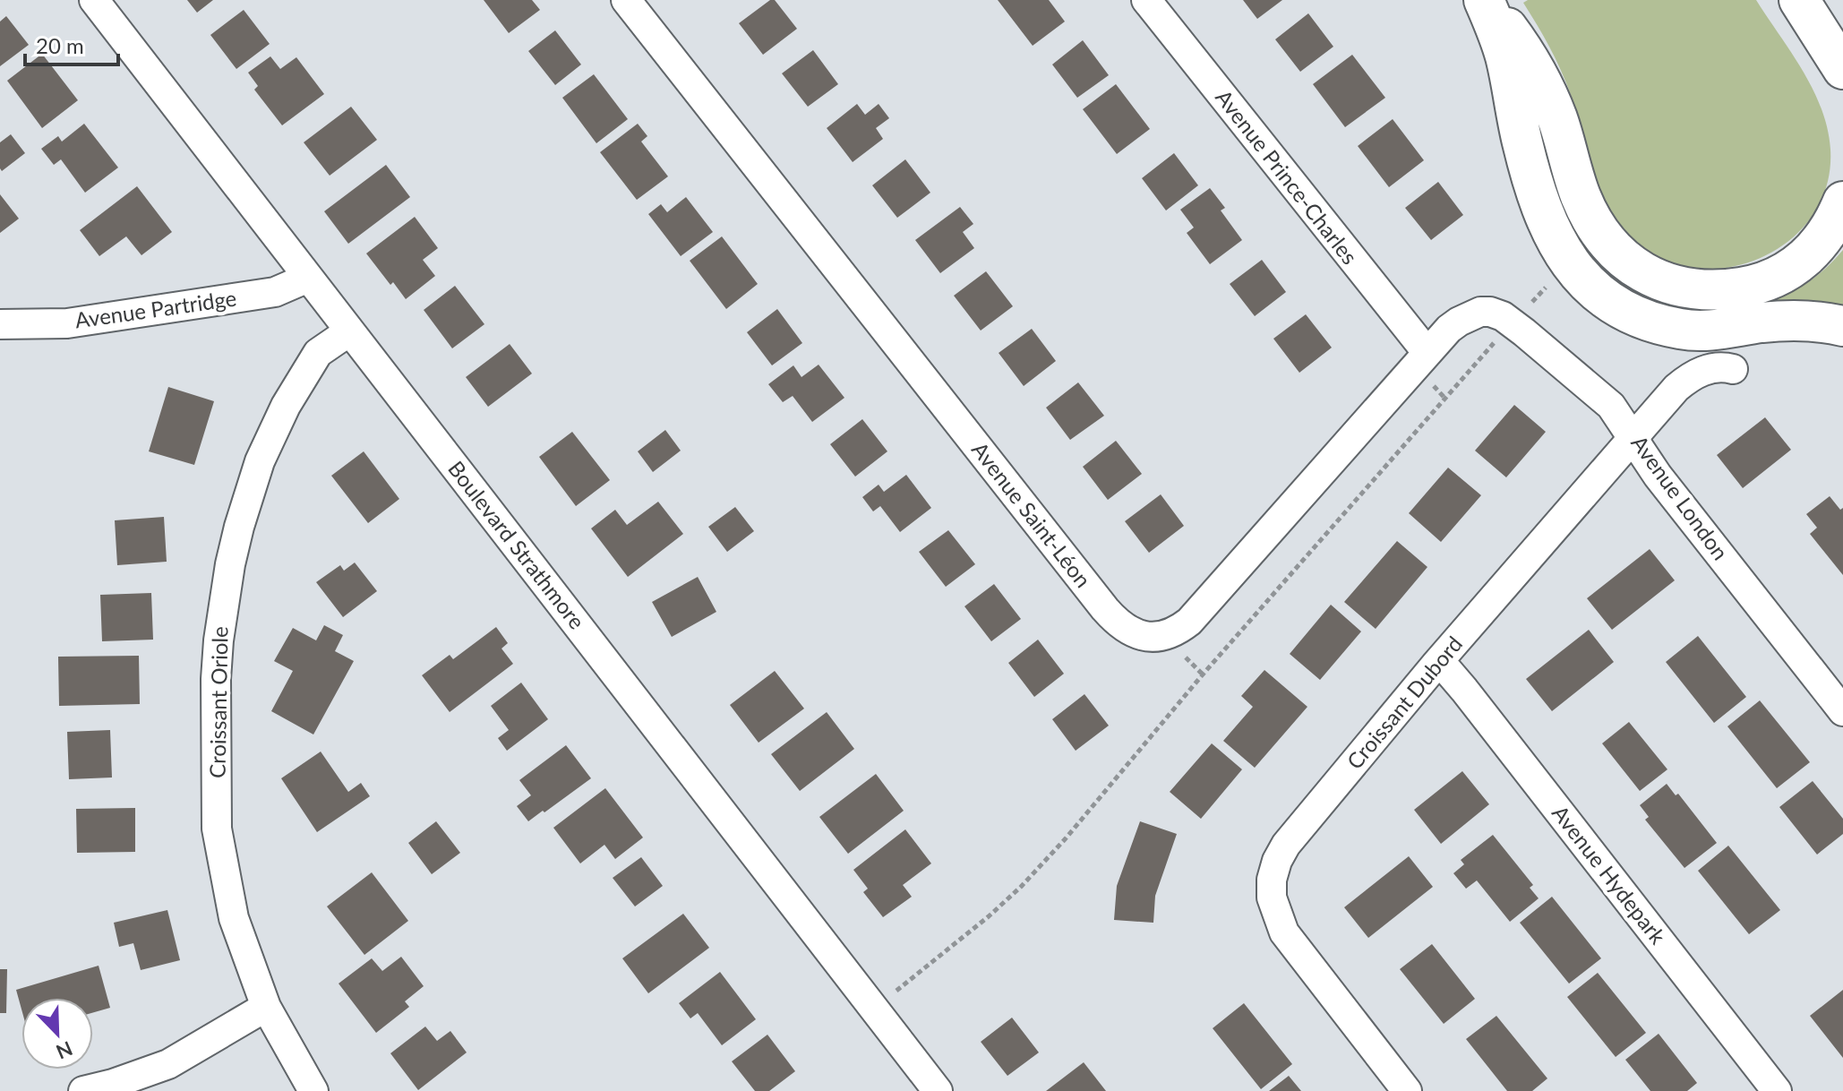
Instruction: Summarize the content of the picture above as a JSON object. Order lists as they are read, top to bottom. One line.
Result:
{"streets":{"street":["Avenue Prince-Charles","Avenue Partridge","Avenue London","Avenue Saint-Léon","Boulevard Strathmore","Croissant Oriole","Croissant Dubord","Avenue Hydepark"]},"crossings":[["Avenue Prince-Charles","Avenue Saint-Léon"],["Avenue Partridge","Boulevard Strathmore"],["Avenue London","Avenue Saint-Léon"],["Avenue London","Croissant Dubord"],["Boulevard Strathmore","Croissant Oriole"],["Croissant Dubord","Avenue Hydepark"]],"scale_bar":"20 m","north":"bottom right"}
